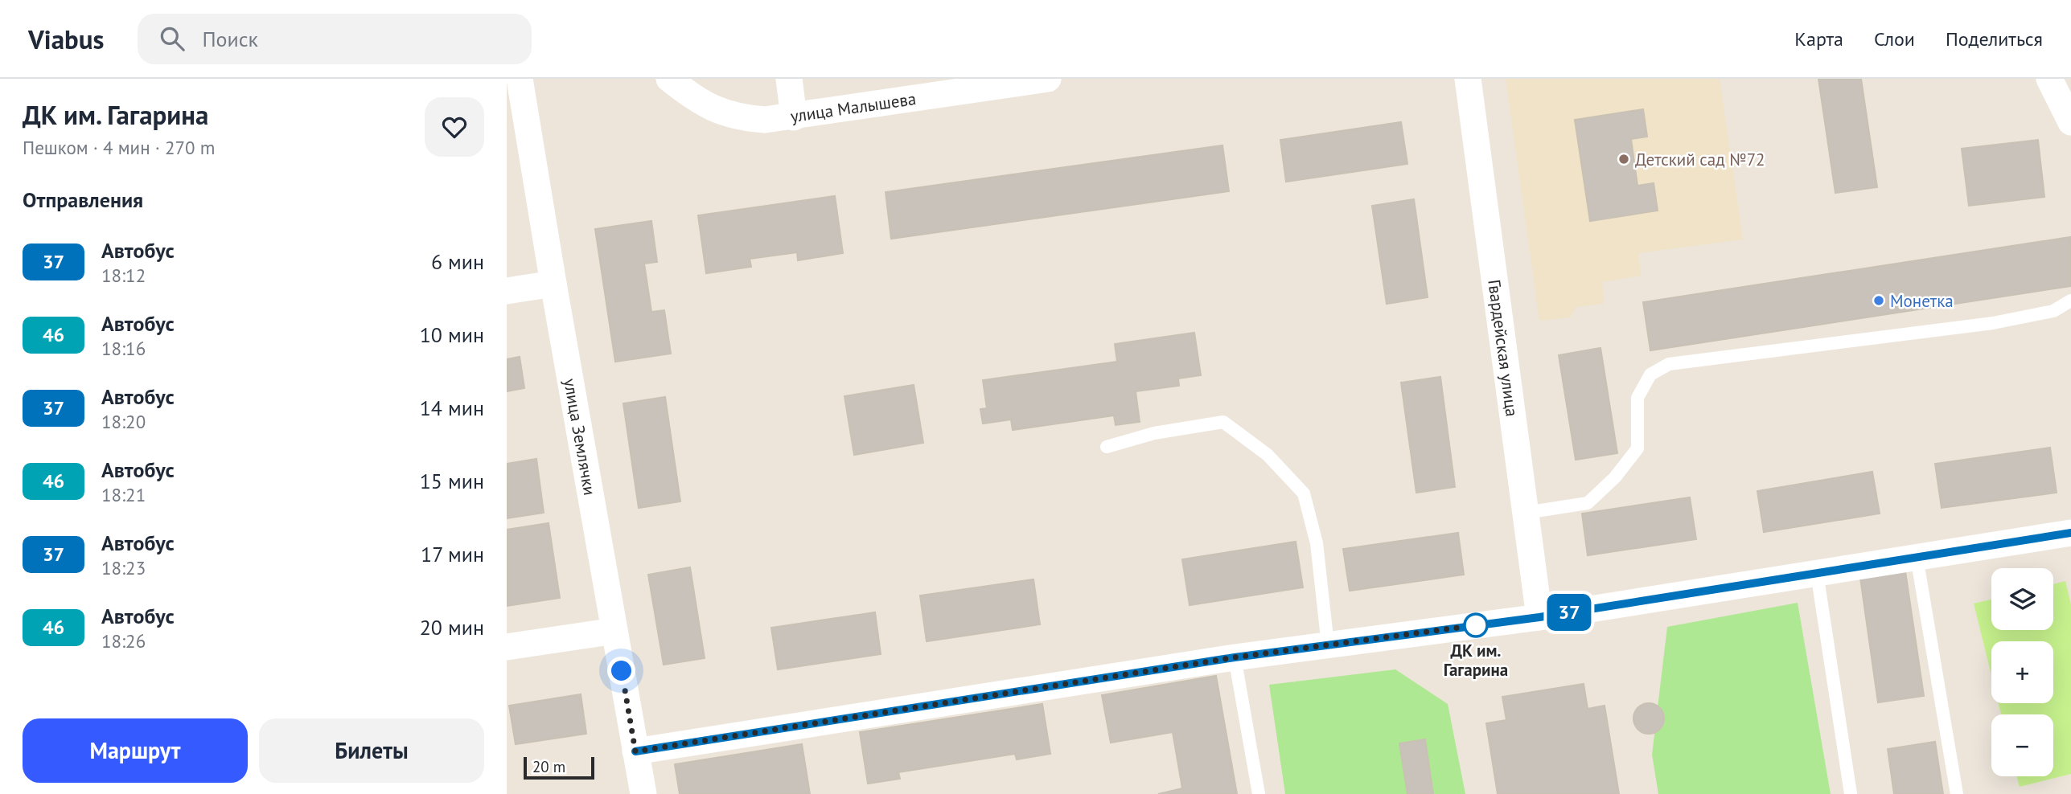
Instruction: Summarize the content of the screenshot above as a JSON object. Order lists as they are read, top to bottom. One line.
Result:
{"streets":{"street":["улица Малышева","Гвардейская улица","улица Землячки"]},"places":["Детский сад №72","Монетка","ДК им. Гагарина"],"lines":["bus line 37"],"scale_bar":"20 m","page":{"header":"Viabus","search":"Поиск","nav":["Карта","Слои","Поделиться"],"heading":[["ДК им. Гагарина","Пешком · 4 мин · 270 m"],"Отправления"],"on_map":"37","list":[{"mark":"37","name":"Автобус","note":"18:12","value":"6 мин"},{"mark":"46","name":"Автобус","note":"18:16","value":"10 мин"},{"mark":"37","name":"Автобус","note":"18:20","value":"14 мин"},{"mark":"46","name":"Автобус","note":"18:21","value":"15 мин"},{"mark":"37","name":"Автобус","note":"18:23","value":"17 мин"},{"mark":"46","name":"Автобус","note":"18:26","value":"20 мин"}],"map_buttons":["+","−"],"buttons":["Маршрут","Билеты"],"scale":"20 m"}}
